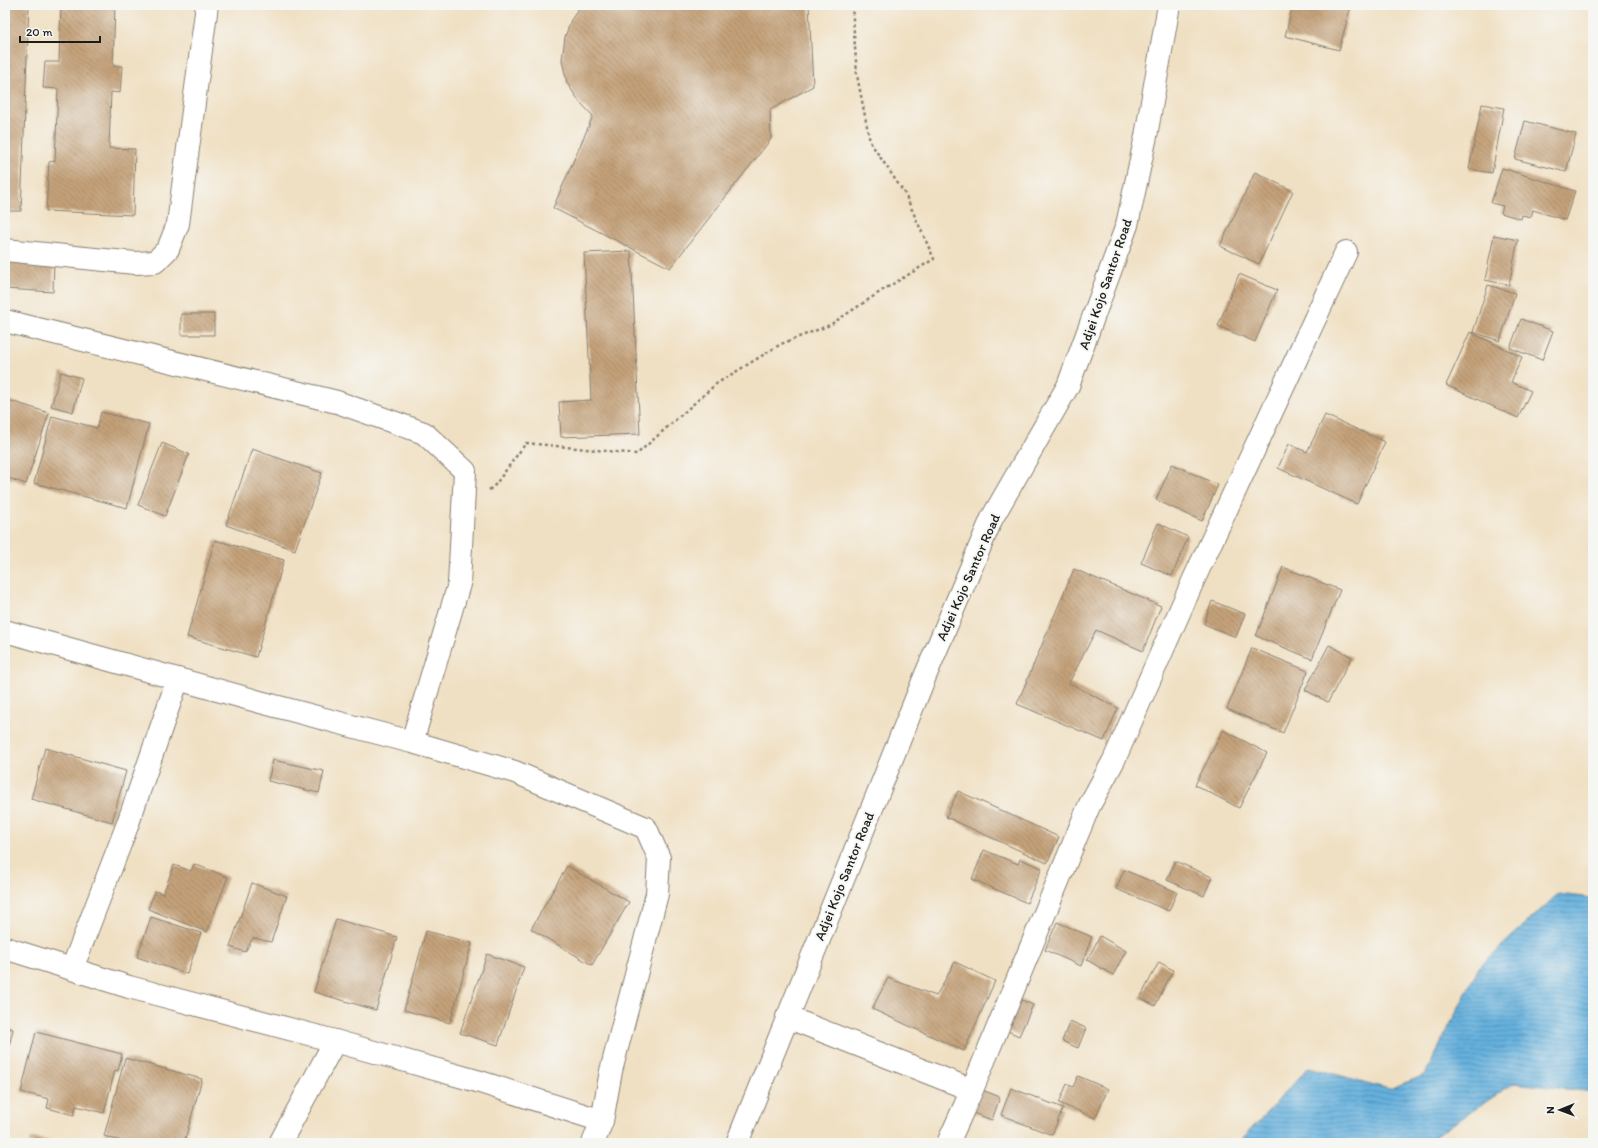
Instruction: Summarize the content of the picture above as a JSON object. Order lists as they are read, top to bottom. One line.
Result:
{"streets":{"street":["Adjei Kojo Santor Road"]},"scale_bar":"20 m","north":"left"}
